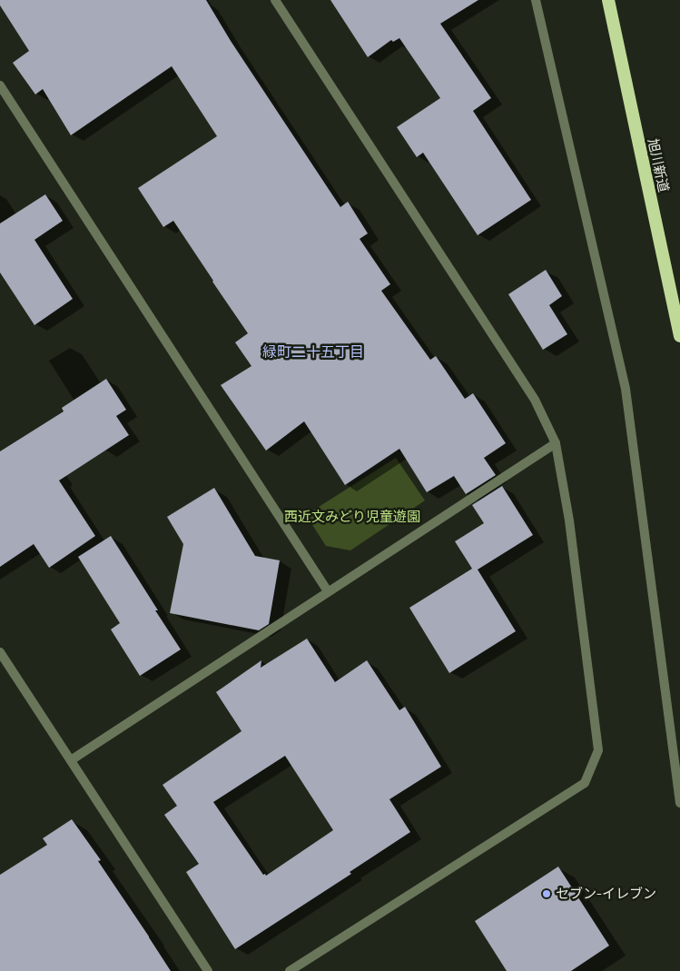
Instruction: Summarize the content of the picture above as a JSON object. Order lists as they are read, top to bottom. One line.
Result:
{"streets":{"highway":["旭川新道"]},"districts":["緑町二十五丁目"],"parks":["西近文みどり児童遊園"],"places":["セブン-イレブン"]}
